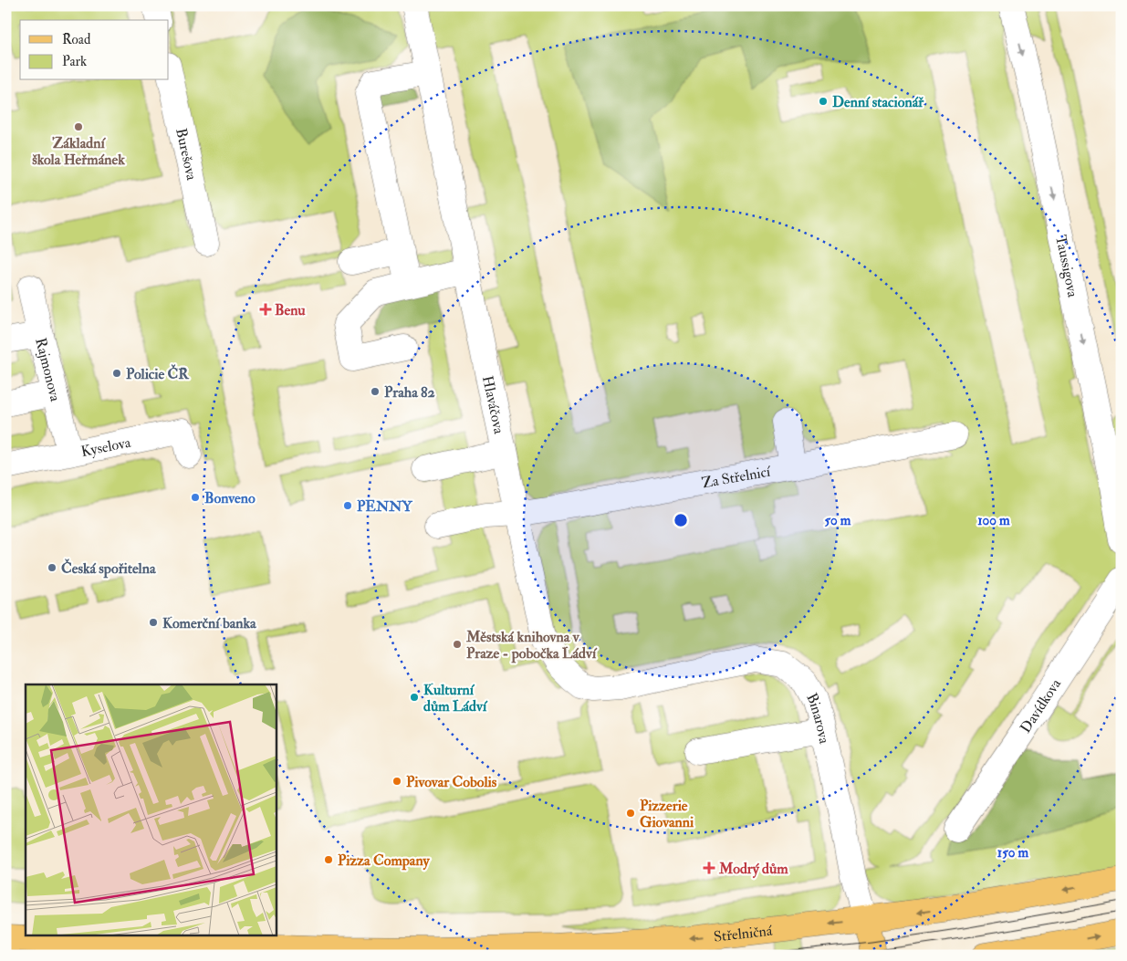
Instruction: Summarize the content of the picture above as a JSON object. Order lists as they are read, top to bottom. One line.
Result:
{"streets":{"main road":["Střelničná"],"street":["Burešova","Taussigova","Rajmonova","Hlaváčova","Kyselova","Za Střelnicí","Davídkova","Binarova"]},"crossings":[["Rajmonova","Kyselova"],["Hlaváčova","Za Střelnicí"],["Hlaváčova","Binarova"],["Binarova","Střelničná"]],"one_way":["Taussigova","Střelničná"],"places":{"other":["Denní stacionář","Základní škola Heřmánek","Policie ČR","Praha 82","Bonveno","PENNY","Česká spořitelna","Komerční banka","Městská knihovna v Praze - pobočka Ládví","Kulturní dům Ládví","Pivovar Cobolis","Pizzerie Giovanni","Pizza Company"],"health":["Benu","Modrý dům"]},"legend":["Road","Park"],"rings":["50 m","100 m","150 m"]}
